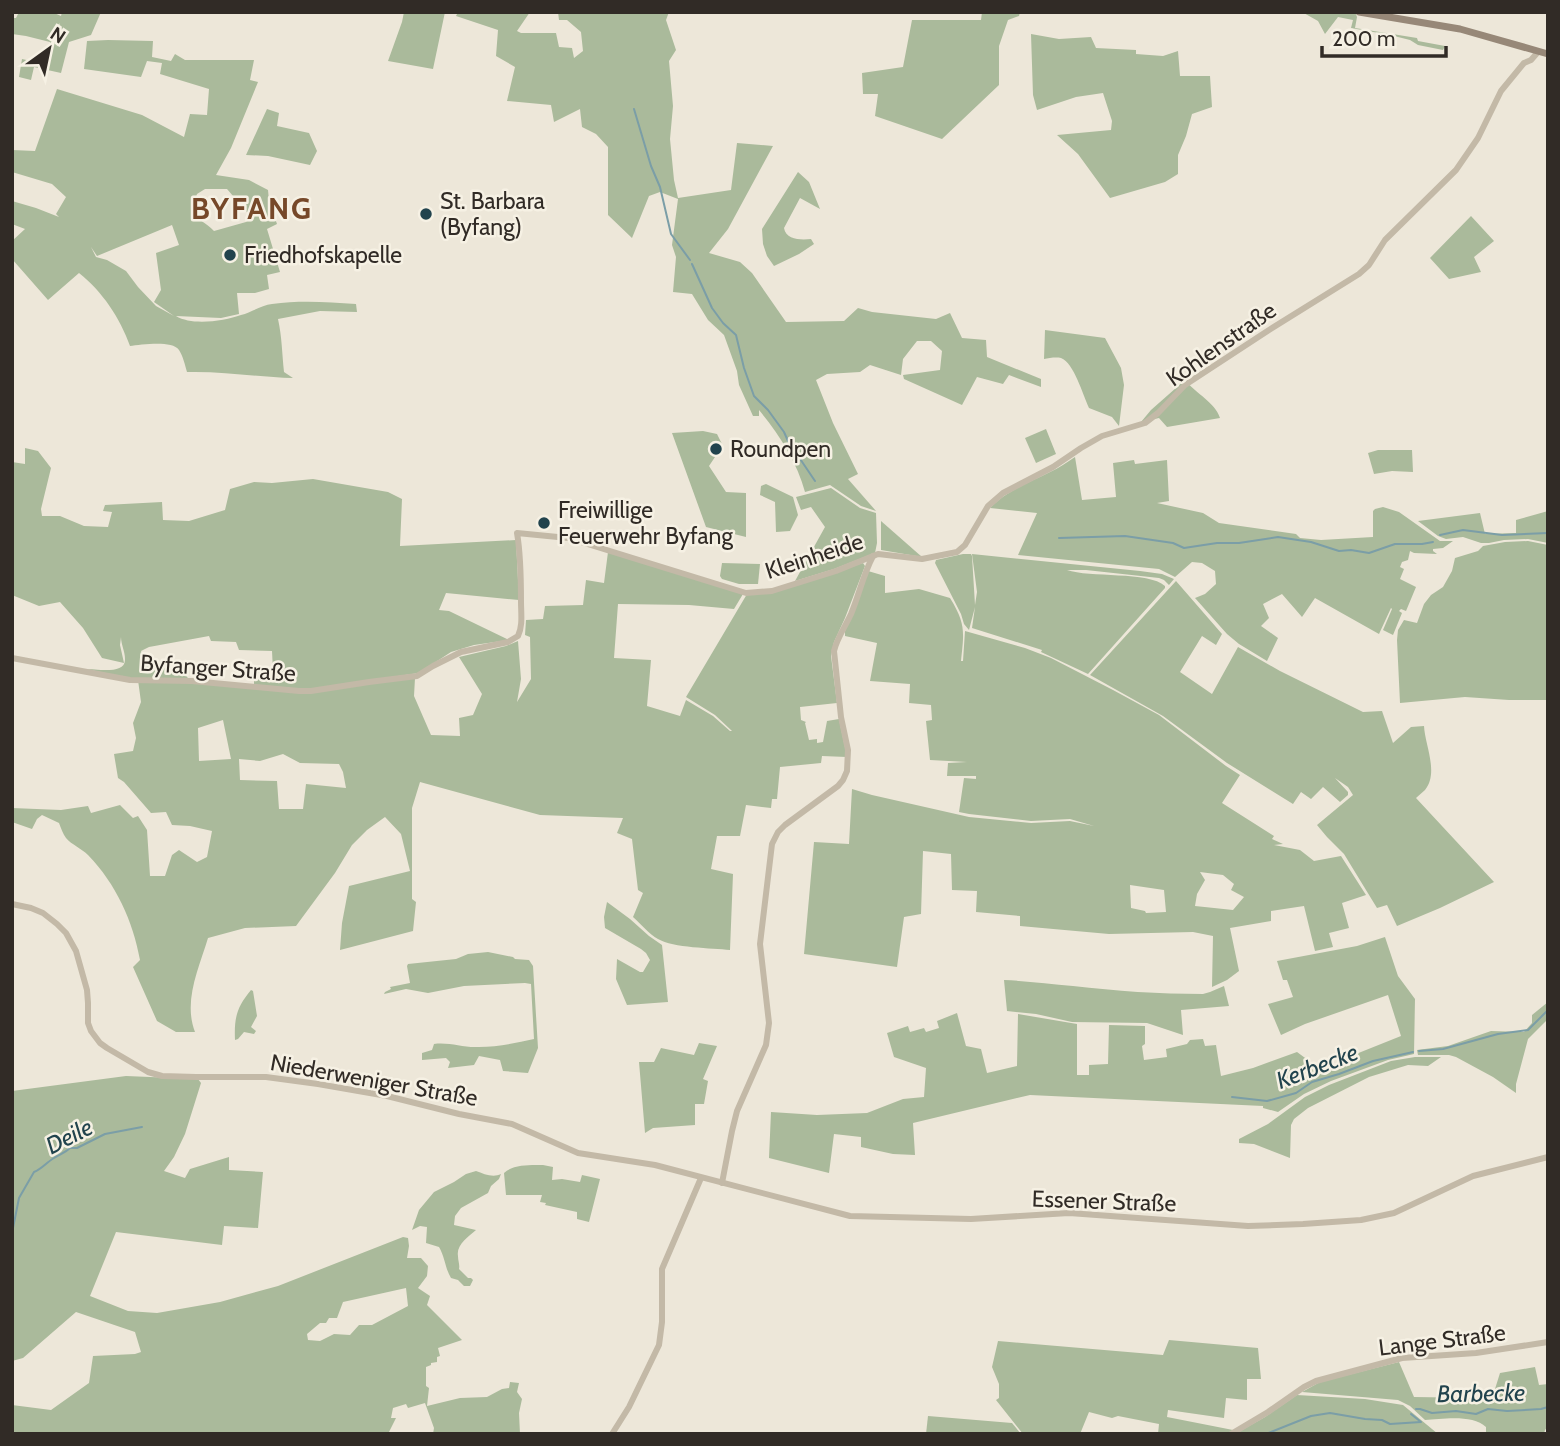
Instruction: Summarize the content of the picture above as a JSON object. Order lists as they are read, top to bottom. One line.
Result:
{"streets":{"street":["Kohlenstraße","Kleinheide","Byfanger Straße","Niederweniger Straße","Essener Straße","Lange Straße"]},"crossings":[["Kohlenstraße","Kleinheide"],["Kleinheide","Byfanger Straße"],["Niederweniger Straße","Essener Straße"]],"districts":["BYFANG"],"water":["Kerbecke","Deile","Barbecke"],"places":["St. Barbara (Byfang)","Friedhofskapelle","Roundpen","Freiwillige Feuerwehr Byfang"],"scale_bar":"200 m","north":"top right"}
